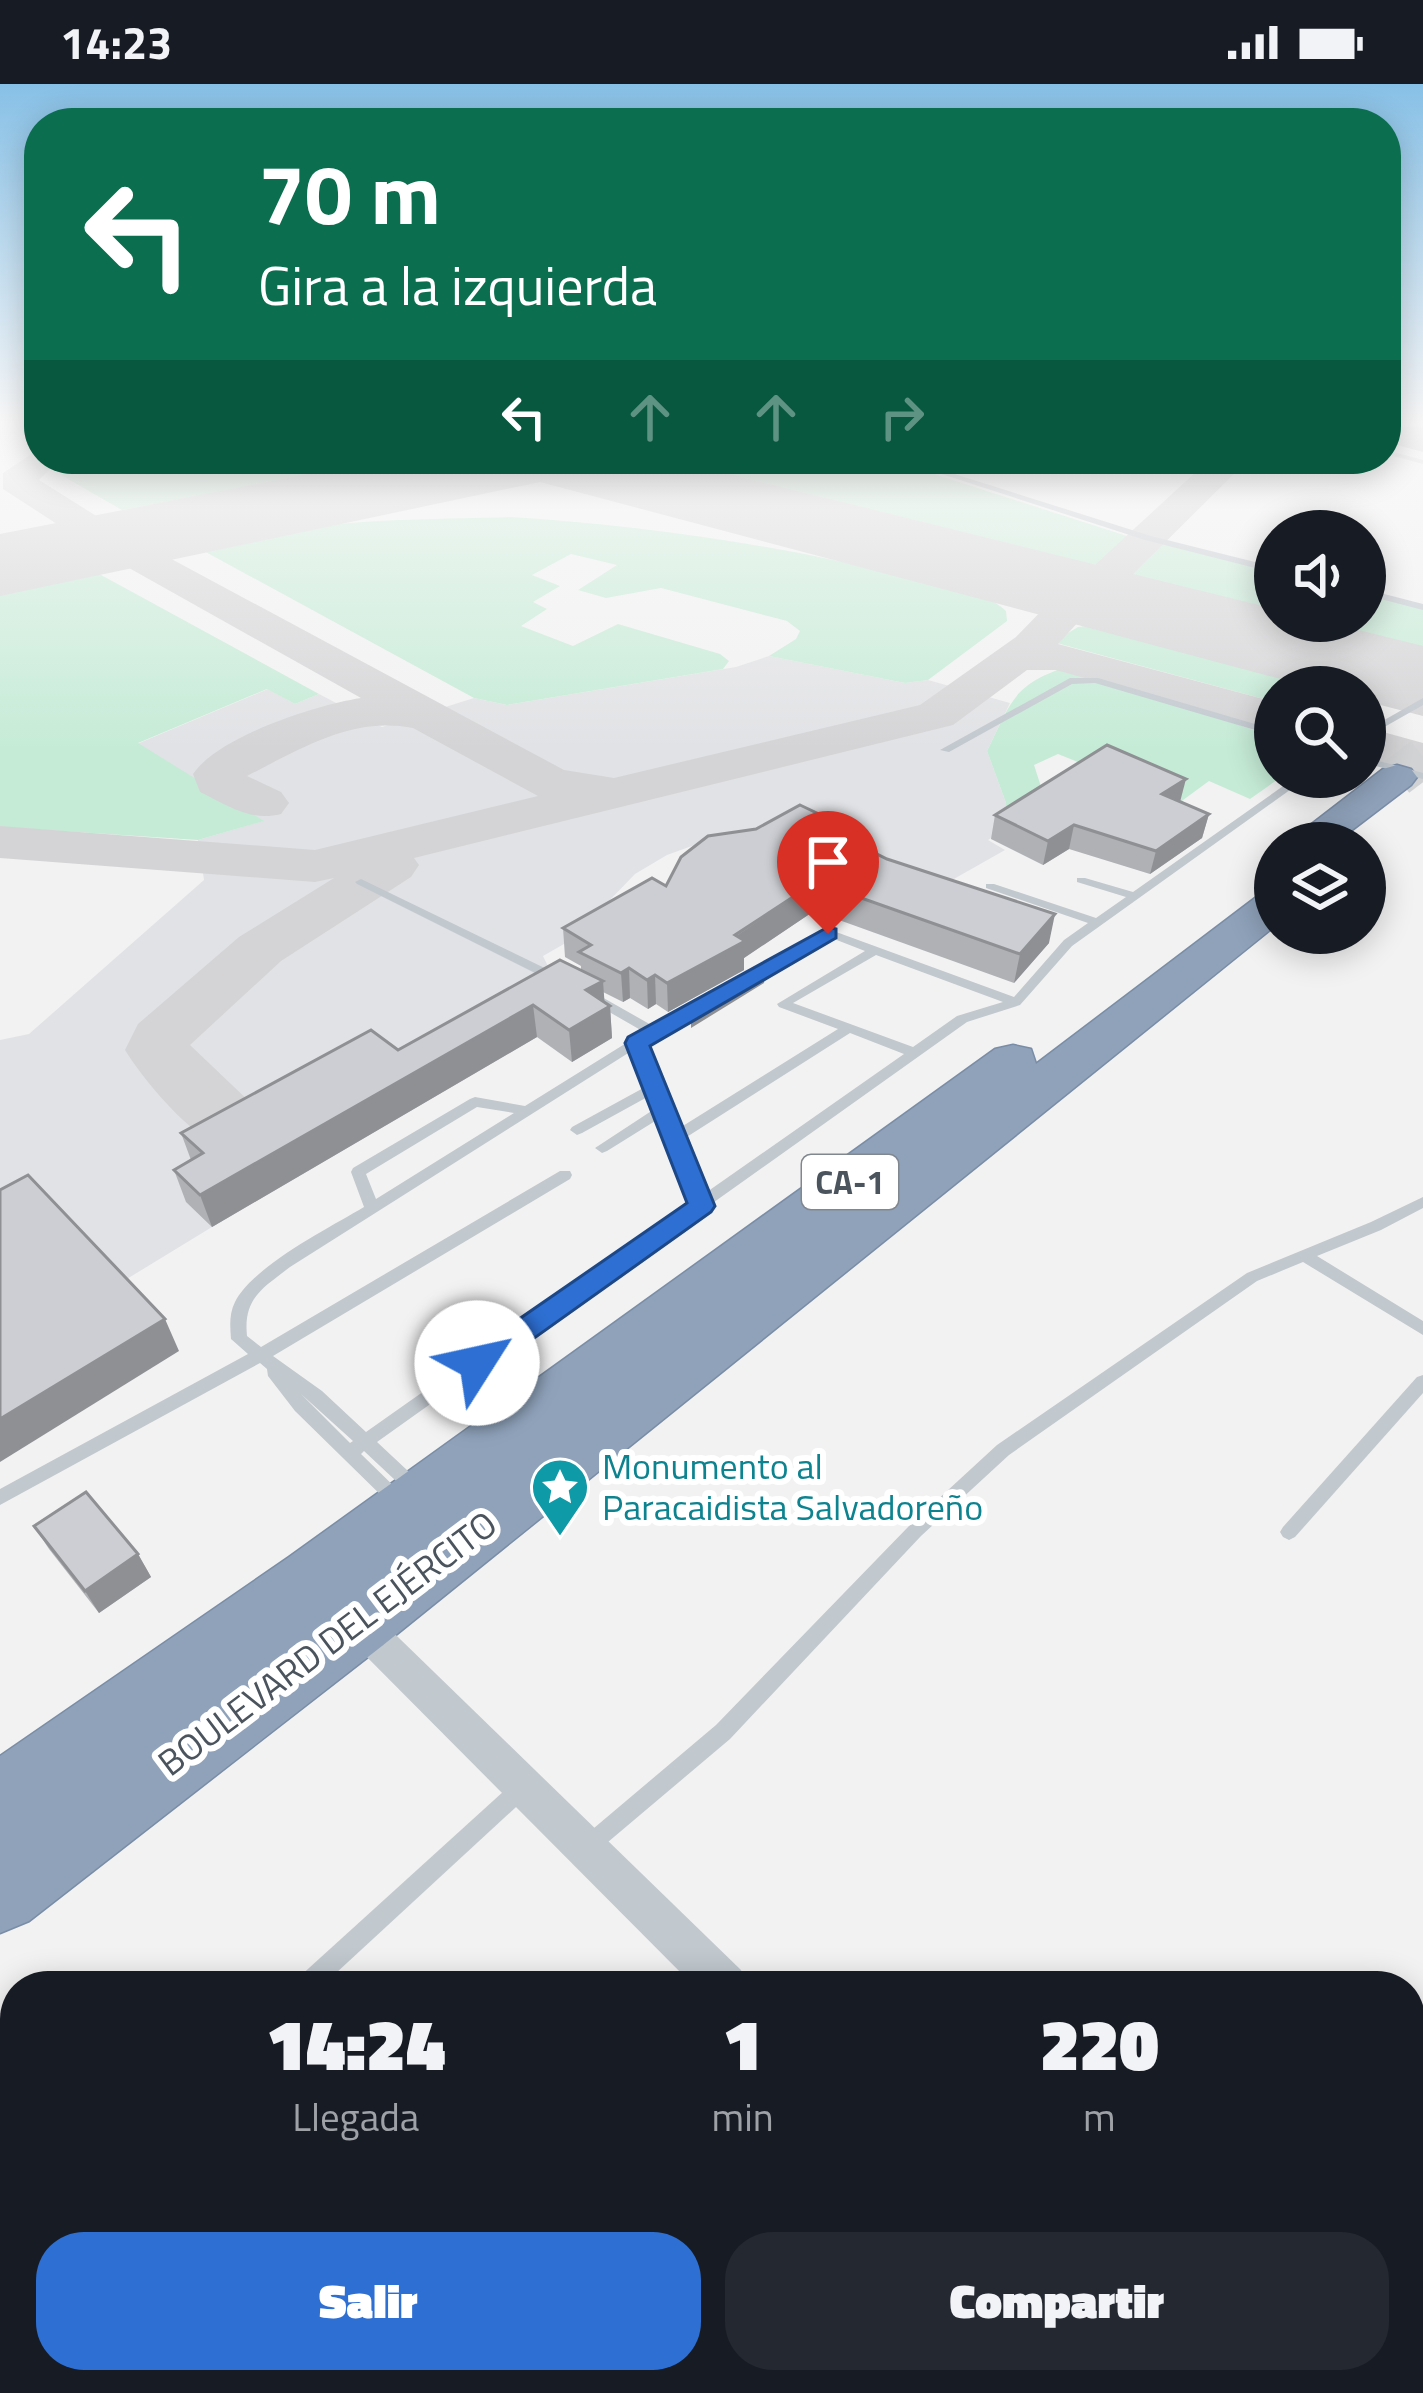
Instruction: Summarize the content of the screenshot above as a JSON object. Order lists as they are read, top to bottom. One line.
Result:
{"streets":{"highway":["CA-1","BOULEVARD DEL EJÉRCITO"]},"places":{"place":["Monumento al Paracaidista Salvadoreño"]},"page":{"status":"14:23","turn":["70 m","Gira a la izquierda"],"eta":["14:24","Llegada","1","min","220","m"],"buttons":["Salir","Compartir"]}}
